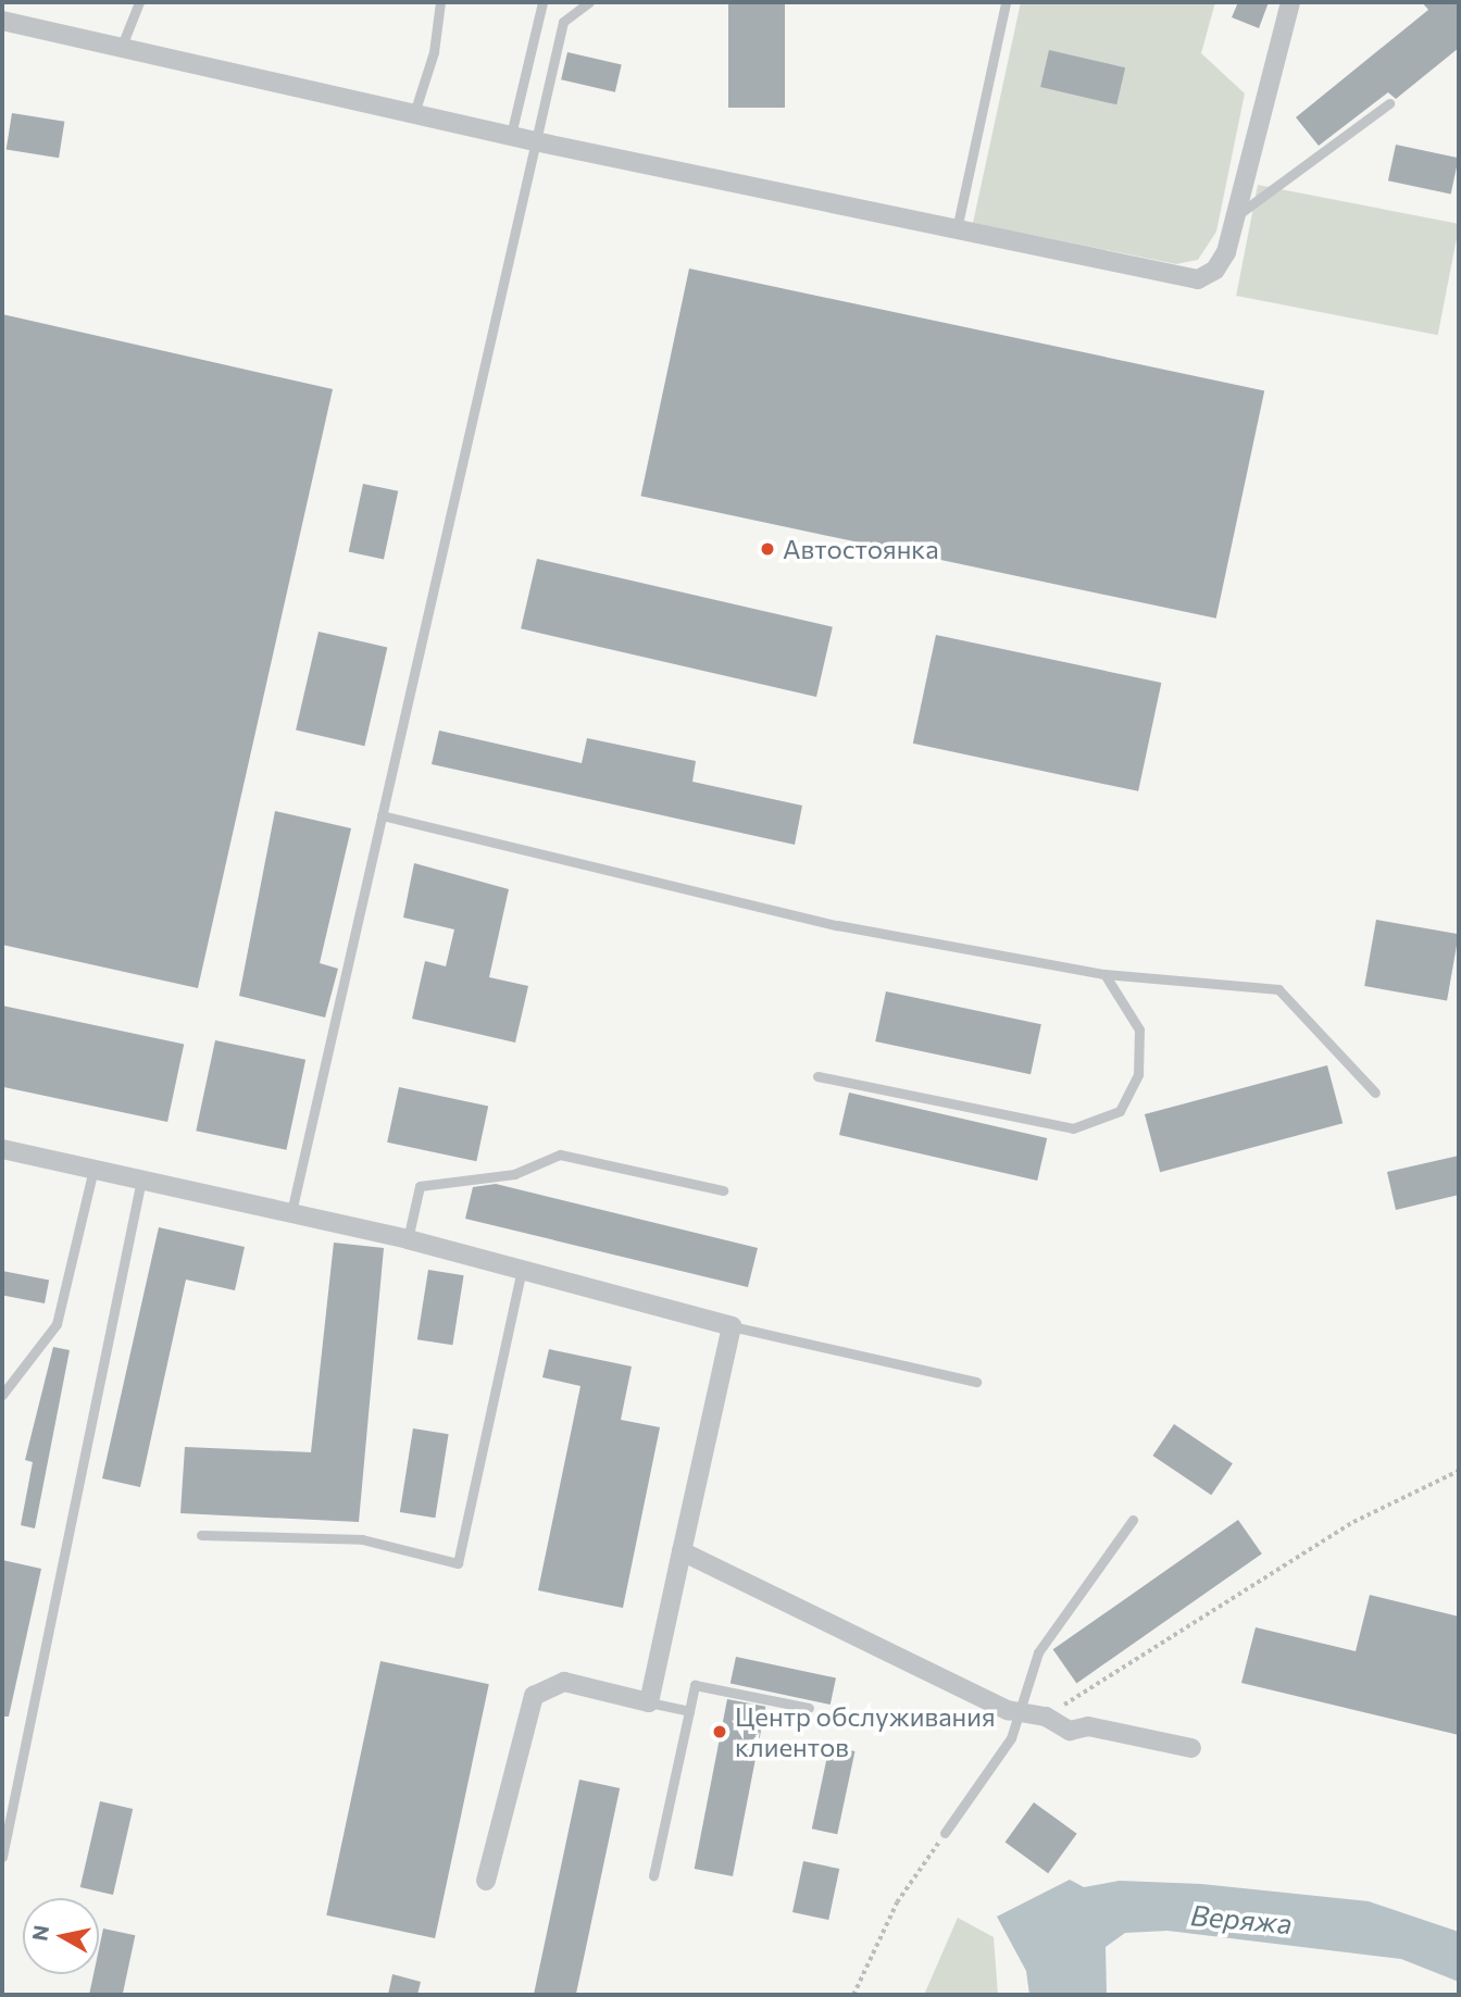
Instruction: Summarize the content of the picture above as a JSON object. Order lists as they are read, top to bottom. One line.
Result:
{"water":["Веряжа"],"places":["Автостоянка","Центр обслуживания клиентов"],"north":"left"}
